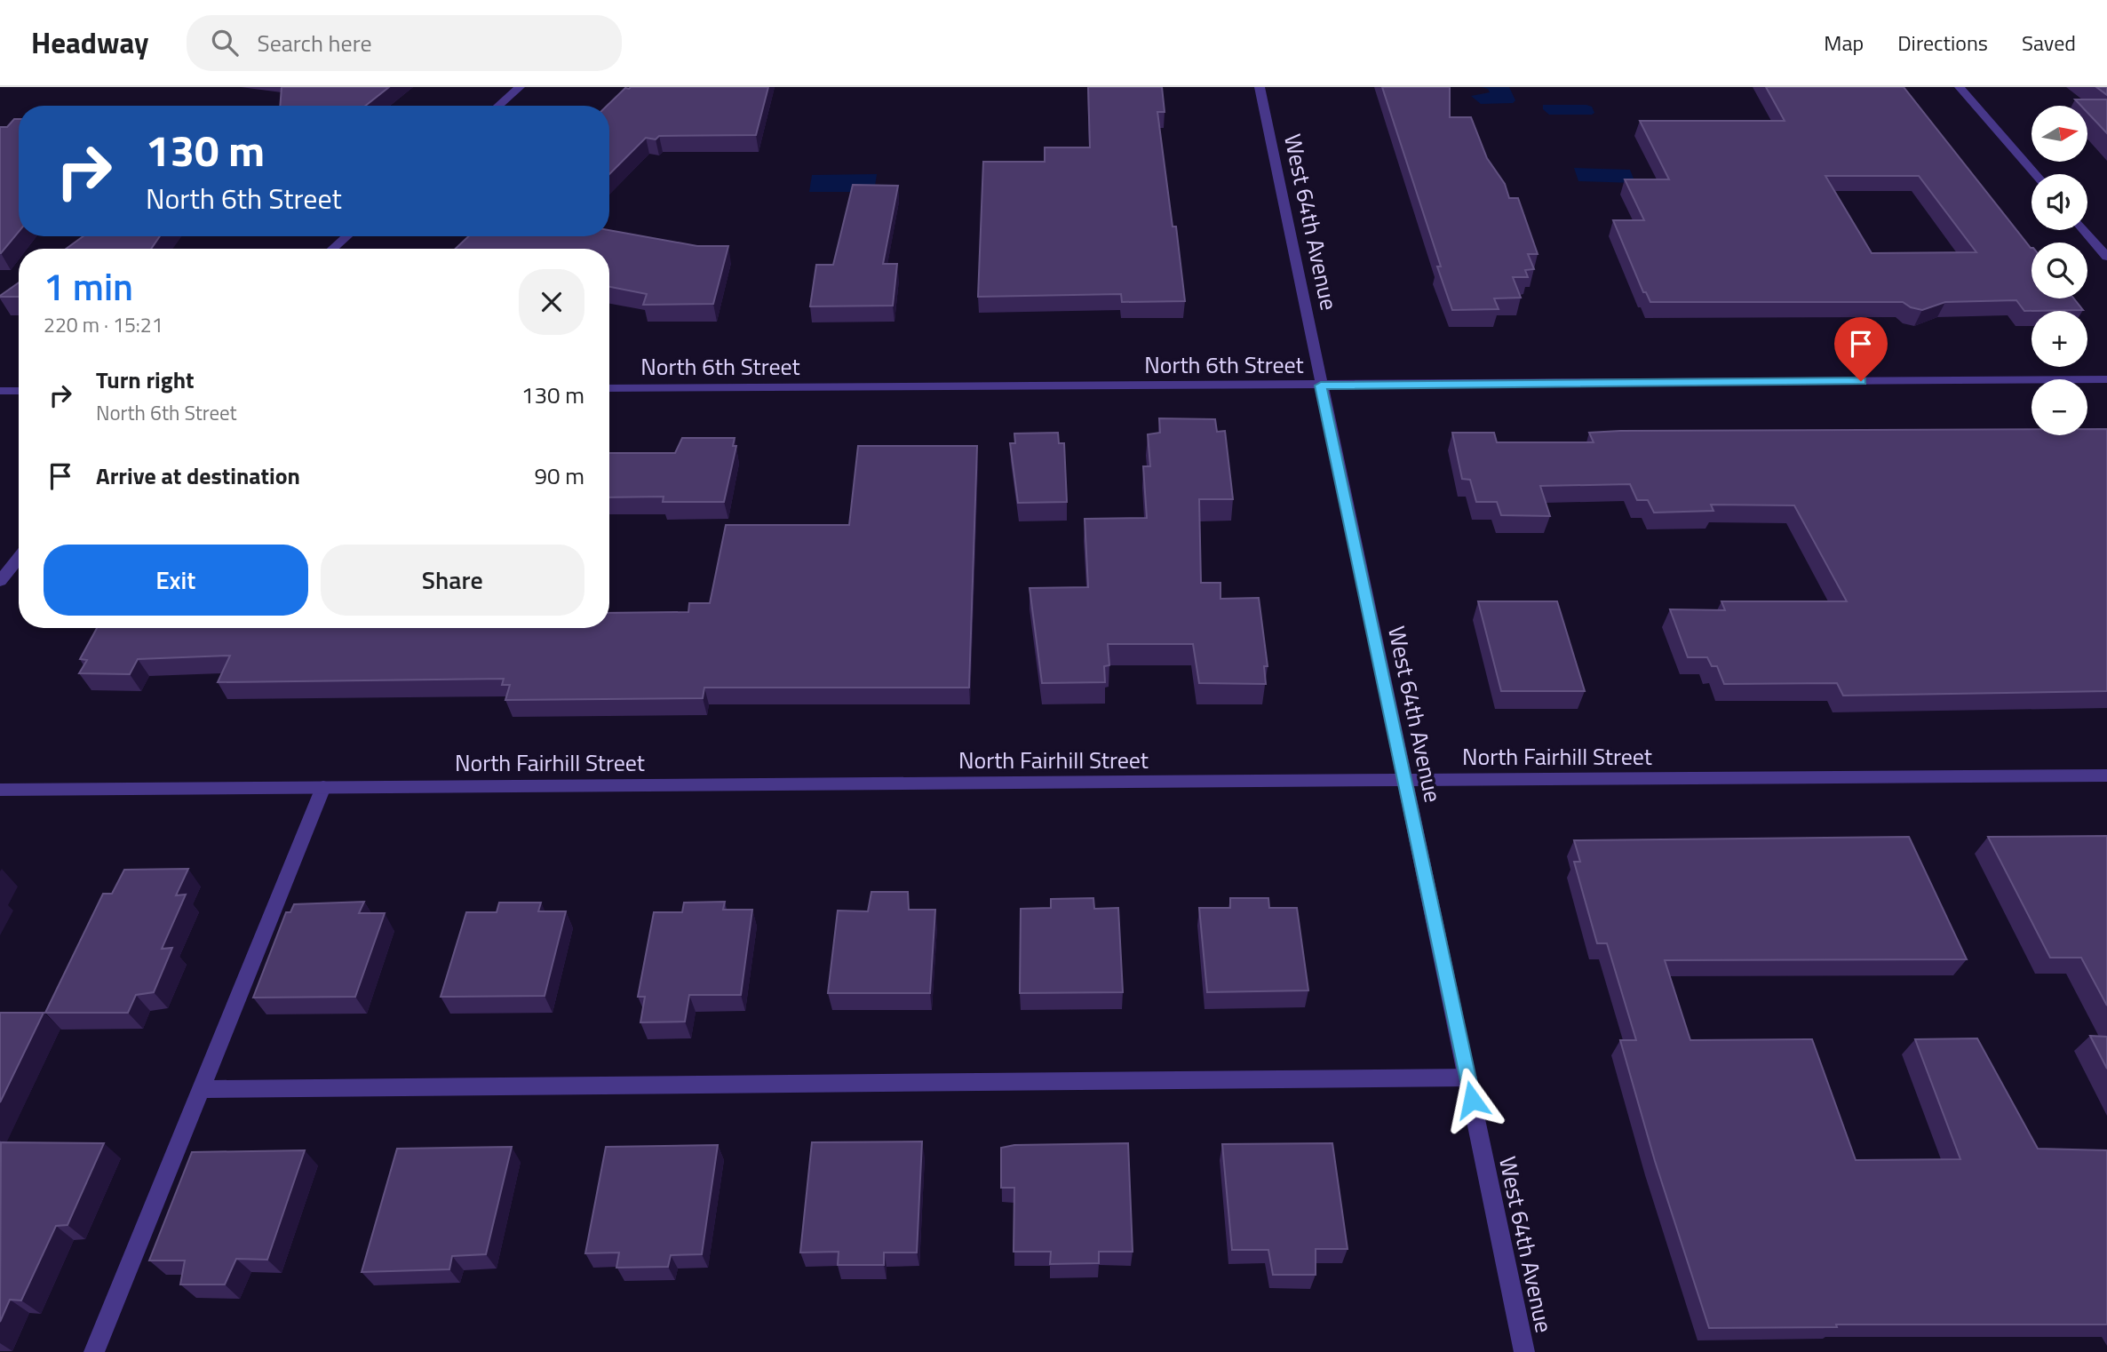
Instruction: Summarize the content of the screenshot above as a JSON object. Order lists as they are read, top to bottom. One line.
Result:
{"streets":{"street":["West 64th Avenue","North 6th Street","North Fairhill Street"]},"crossings":[["West 64th Avenue","North 6th Street"],["West 64th Avenue","North Fairhill Street"]],"north":"right","page":{"header":"Headway","search":"Search here","nav":["Map","Directions","Saved"],"map_buttons":["+","−"],"turn":["130 m","North 6th Street"],"heading":["1 min","220 m · 15:21"],"list":[{"name":"Turn right","note":"North 6th Street","value":"130 m"},{"name":"Arrive at destination","value":"90 m"}],"buttons":["Exit","Share"]}}
